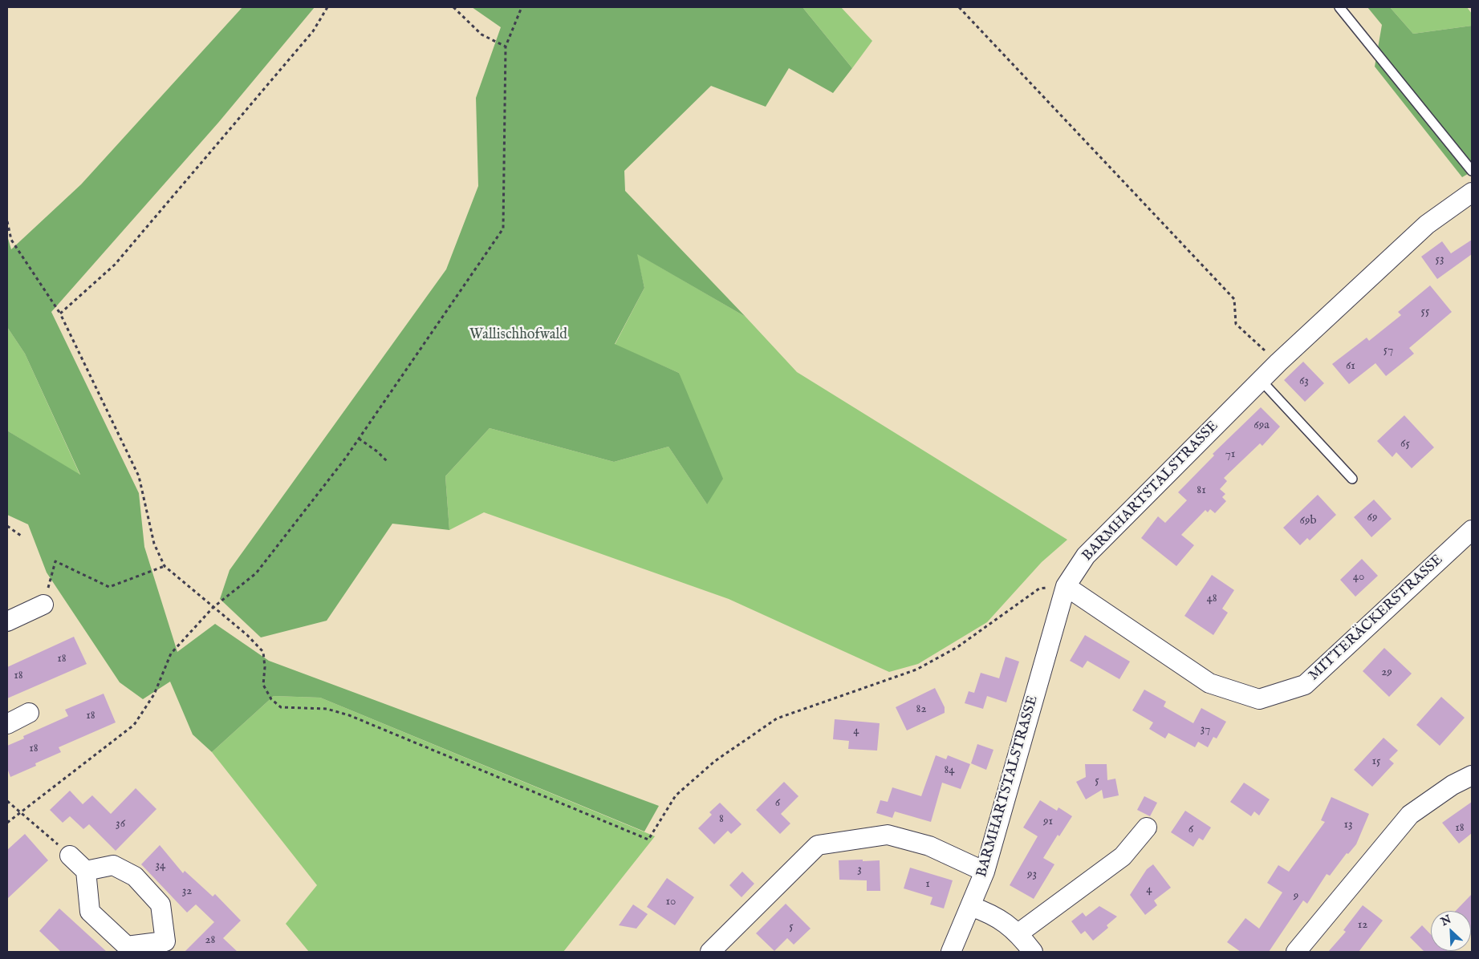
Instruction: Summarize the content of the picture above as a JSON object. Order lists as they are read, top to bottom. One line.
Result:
{"streets":{"street":["BARMHARTSTALSTRASSE","MITTERÄCKERSTRASSE"]},"crossings":[["BARMHARTSTALSTRASSE","MITTERÄCKERSTRASSE"]],"parks":["Wallischhofwald"],"house_numbers":["53","55","57","61","63","69a","65","71","81","69","69b","40","48","18","29","18","82","18","37","4","18","15","84","5","6","8","91","36","13","18","6","34","3","93","1","4","32","9","10","12","5","28"],"north":"top left"}
